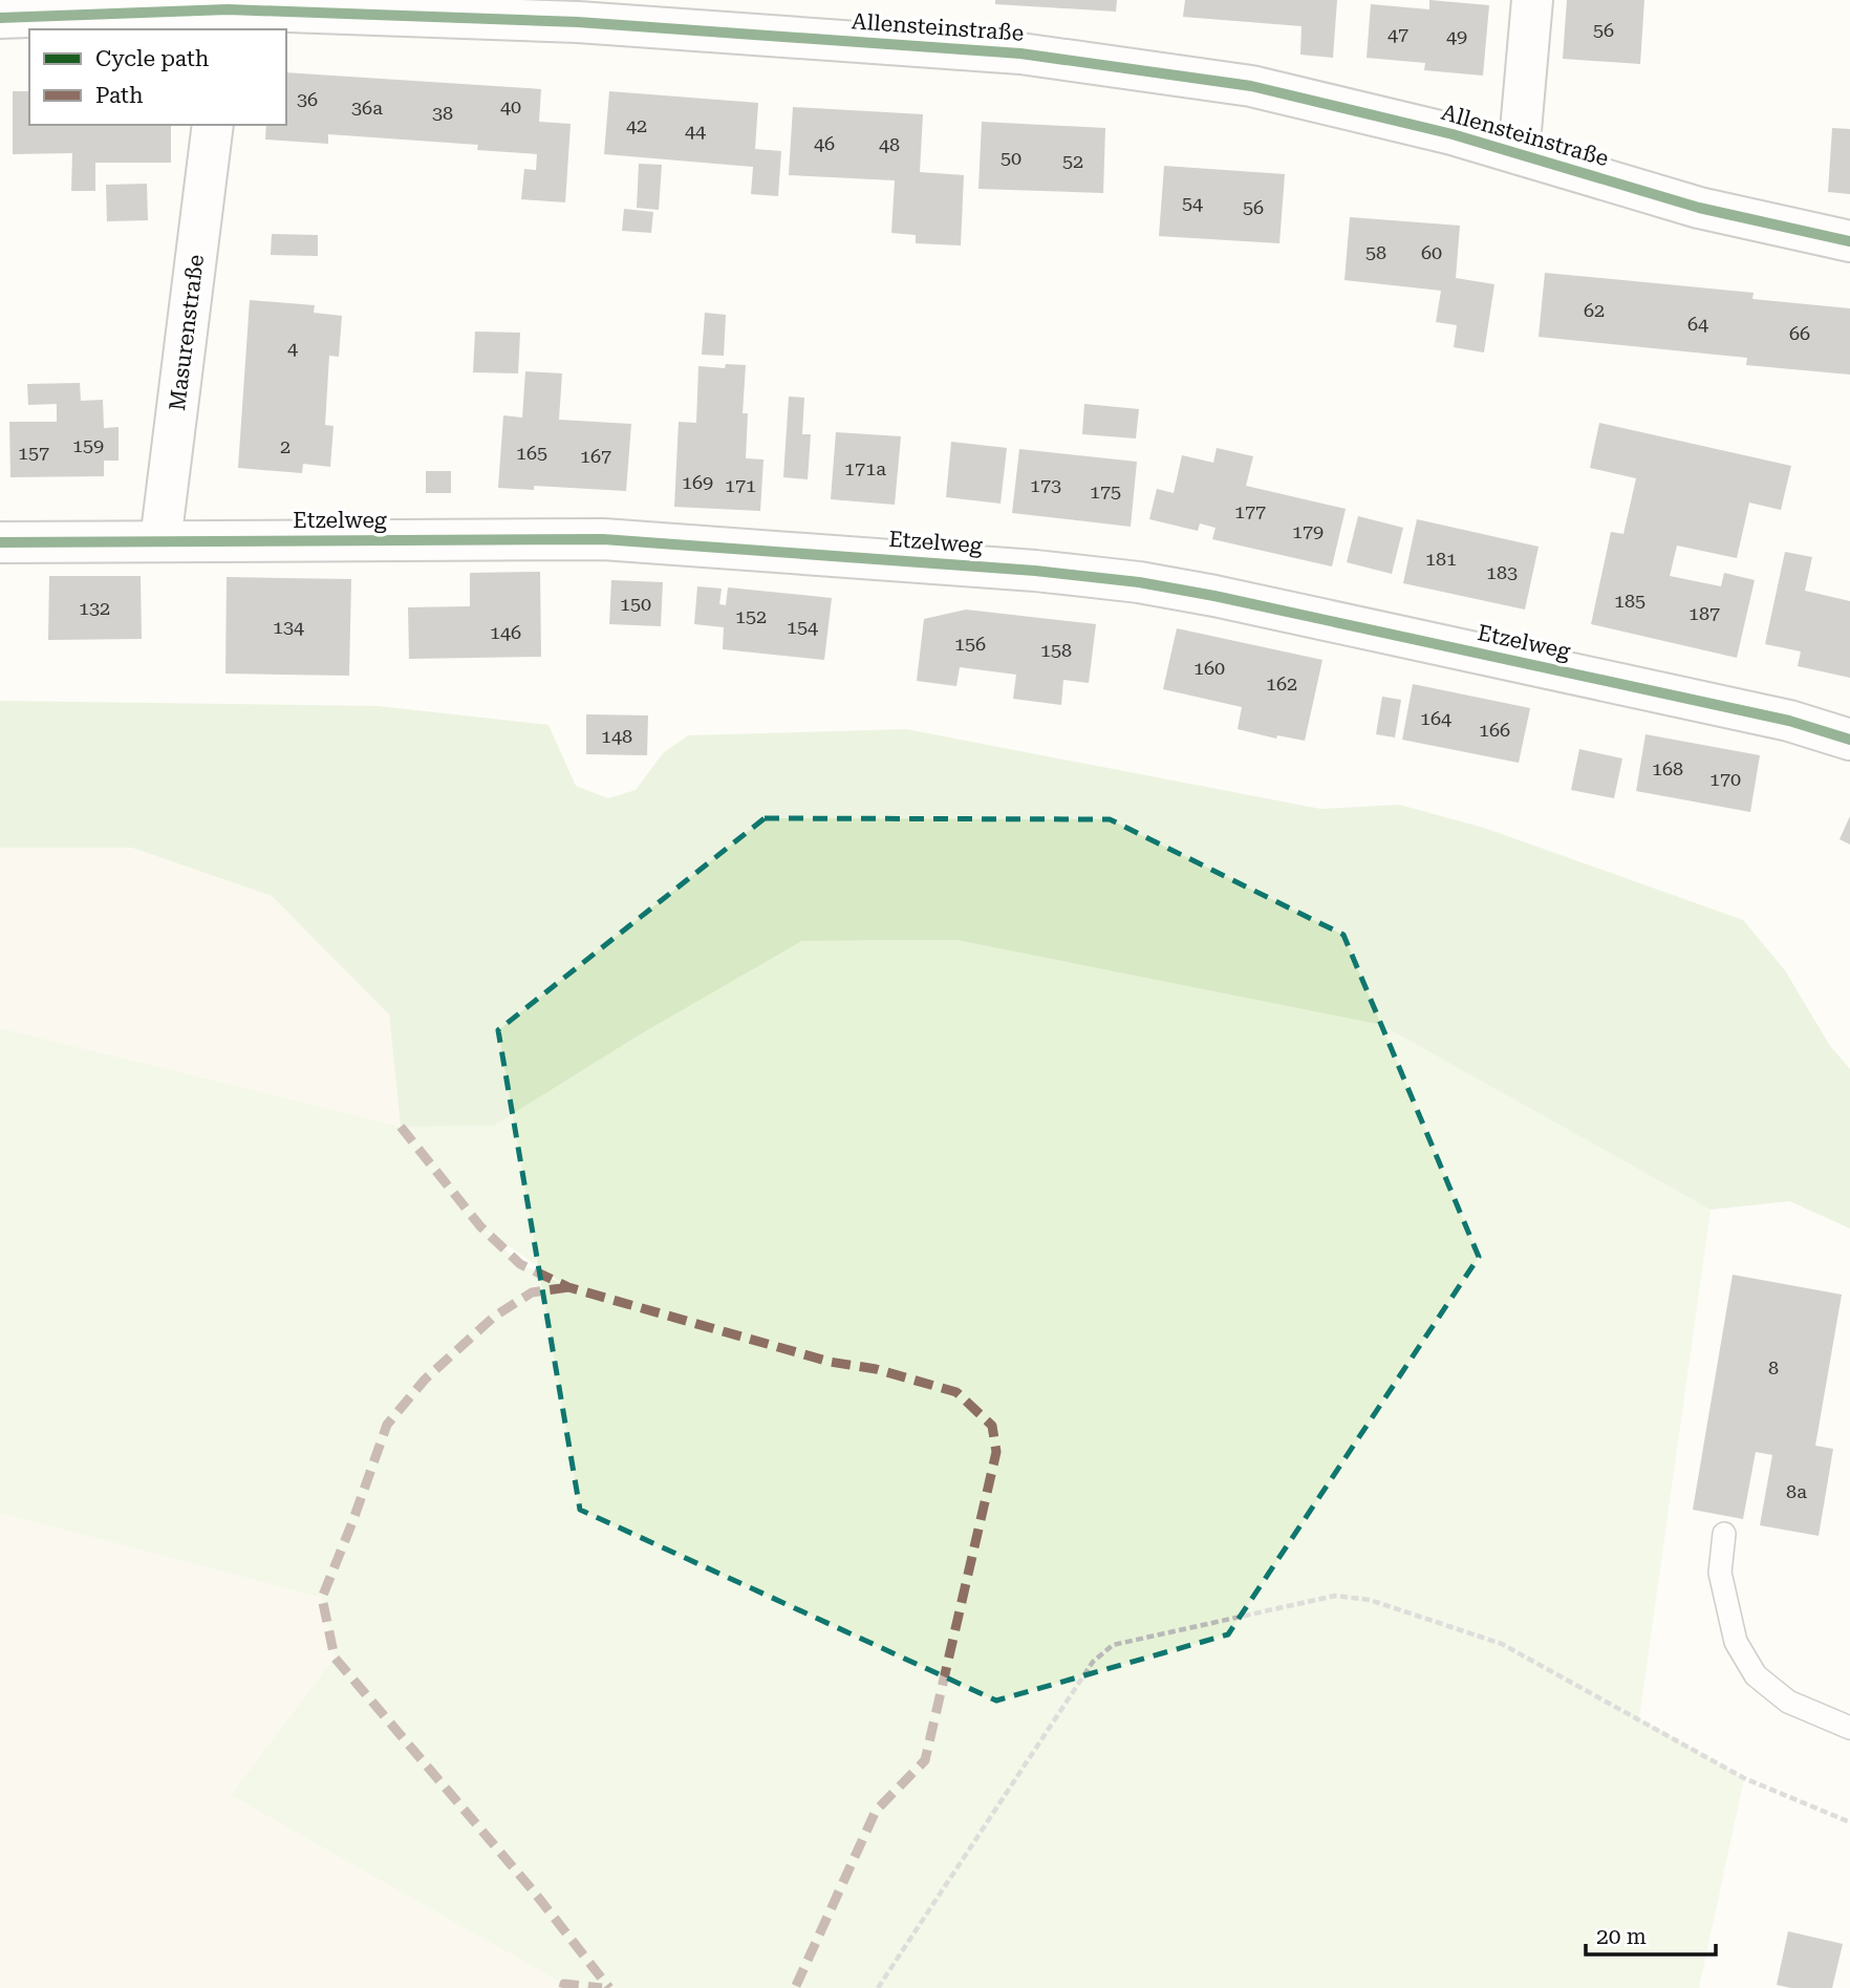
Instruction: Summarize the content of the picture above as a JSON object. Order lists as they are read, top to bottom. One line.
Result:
{"streets":{"street":["Allensteinstraße","Masurenstraße","Etzelweg"]},"crossings":[["Masurenstraße","Etzelweg"]],"house_numbers":["56","47","49","36","40","36a","38","42","44","46","48","50","52","54","56","58","60","62","64","66","4","159","2","157","165","167","171a","169","171","173","175","177","179","181","183","185","150","132","187","152","134","154","146","156","158","160","162","164","166","148","168","170","8","8a"],"legend":["Cycle path","Path"],"scale_bar":"20 m"}
